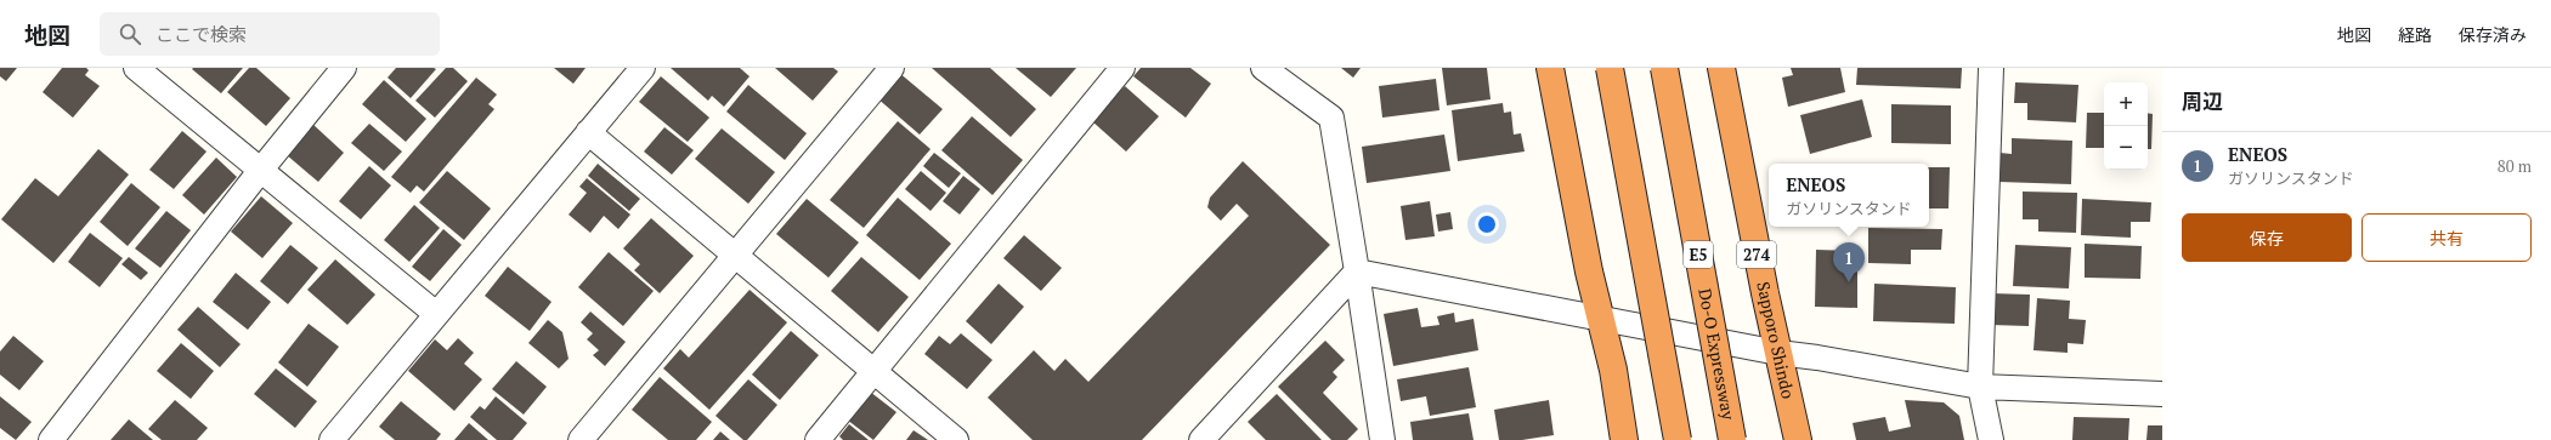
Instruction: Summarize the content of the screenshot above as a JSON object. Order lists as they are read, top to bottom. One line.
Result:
{"streets":{"highway":["E5","274","Sapporo Shindo","Do-O Expressway"]},"page":{"header":"地図","search":"ここで検索","nav":["地図","経路","保存済み"],"heading":"周辺","map_buttons":["+","−"],"list":[{"mark":"1","name":"ENEOS","note":"ガソリンスタンド","value":"80 m"}],"popup":["ENEOS","ガソリンスタンド"],"buttons":["保存","共有"],"pins":"1"}}
